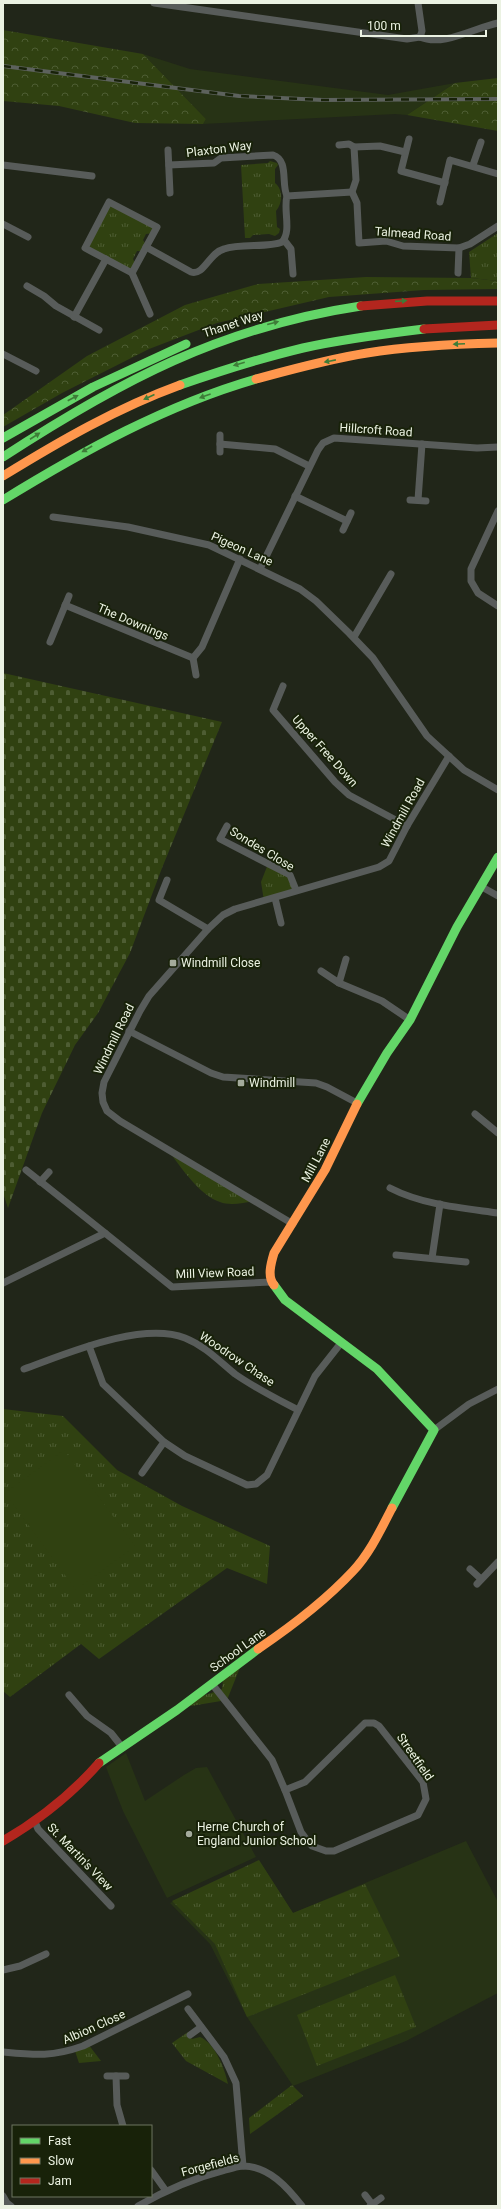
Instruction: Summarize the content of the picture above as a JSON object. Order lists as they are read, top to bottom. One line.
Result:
{"streets":{"main road":["Thanet Way","Mill Lane","School Lane"],"street":["Plaxton Way","Talmead Road","Hillcroft Road","Pigeon Lane","The Downings","Upper Free Down","Windmill Road","Sondes Close","Mill View Road","Woodrow Chase","Streetfield","St. Martin's View","Albion Close","Forgefields"]},"crossings":[["Hillcroft Road","Pigeon Lane"],["Pigeon Lane","Windmill Road"],["Upper Free Down","Windmill Road"],["Windmill Road","Sondes Close"],["Windmill Road","Mill Lane"],["Mill Lane","Mill View Road"],["Mill Lane","School Lane"],["School Lane","Streetfield"],["School Lane","St. Martin's View"]],"places":{"transit":["Windmill Close","Windmill"],"other":["Herne Church of England Junior School"]},"legend":["Fast","Slow","Jam"],"scale_bar":"100 m"}
